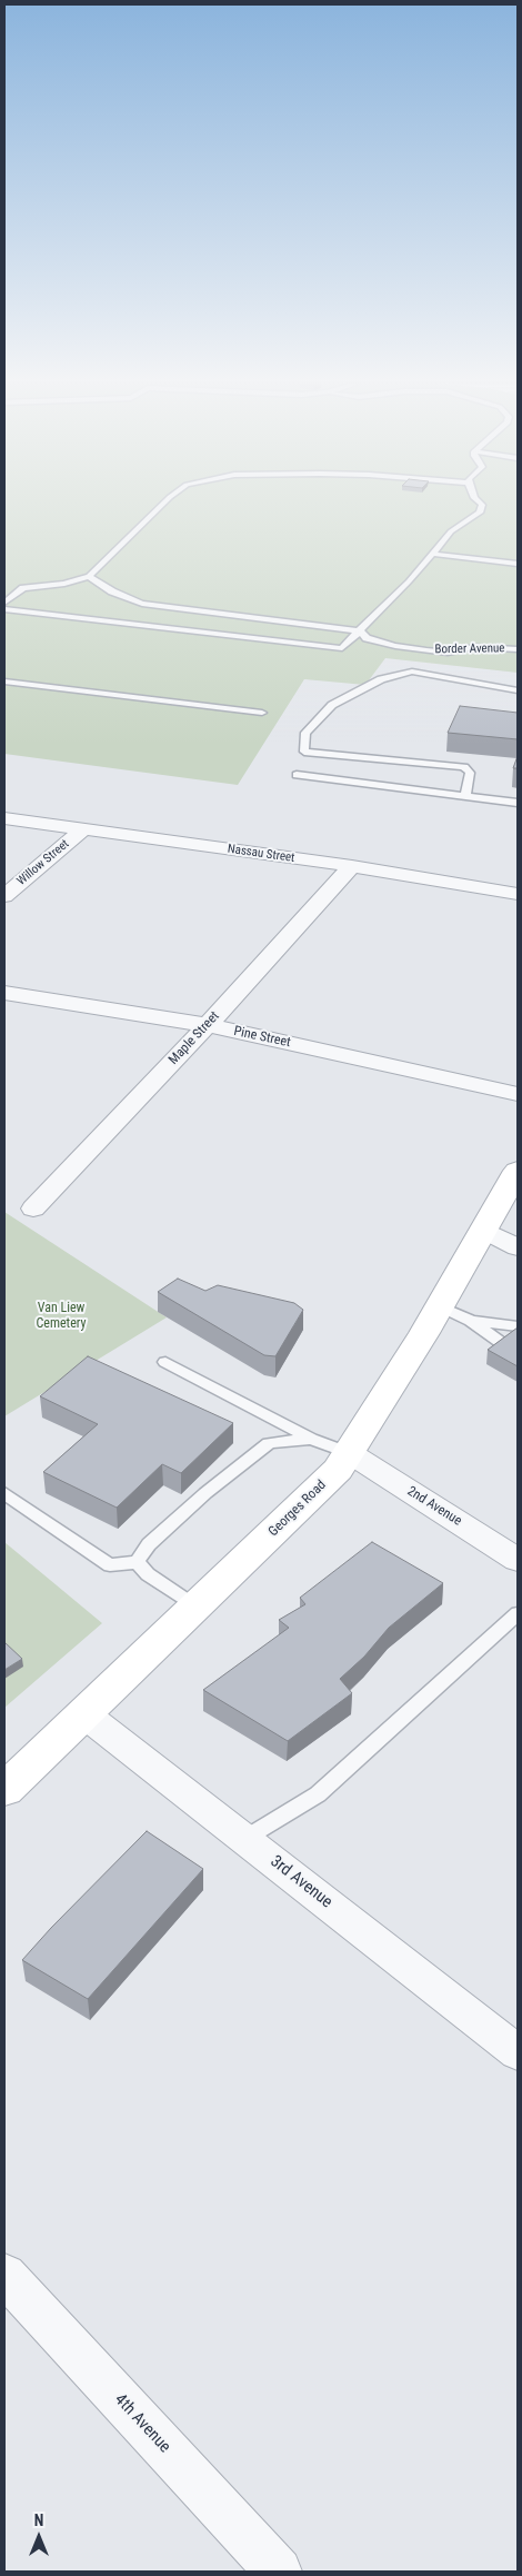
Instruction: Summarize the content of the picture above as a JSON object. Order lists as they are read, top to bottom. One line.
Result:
{"streets":{"street":["Nassau Street","Willow Street","Pine Street","Maple Street","2nd Avenue","Georges Road","3rd Avenue","4th Avenue"],"lane":["Border Avenue"]},"crossings":[["Nassau Street","Willow Street"],["Nassau Street","Maple Street"],["Pine Street","Maple Street"],["2nd Avenue","Georges Road"],["Georges Road","3rd Avenue"]],"parks":["Van Liew Cemetery"],"north":"top"}
